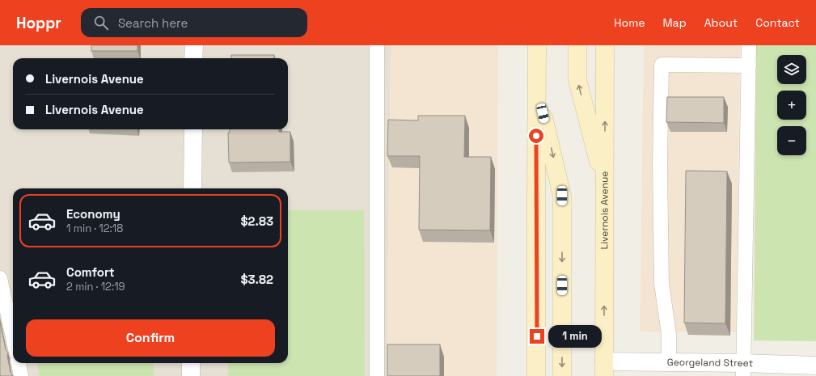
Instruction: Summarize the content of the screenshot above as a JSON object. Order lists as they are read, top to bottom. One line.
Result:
{"streets":{"main road":["Livernois Avenue"],"street":["Georgeland Street"]},"crossings":[["Livernois Avenue","Georgeland Street"]],"page":{"header":"Hoppr","search":"Search here","nav":["Home","Map","About","Contact"],"map_buttons":["+","−"],"banner":["Livernois Avenue","Livernois Avenue"],"list":[{"name":"Economy","note":"1 min · 12:18","value":"$2.83"},{"name":"Comfort","note":"2 min · 12:19","value":"$3.82"}],"buttons":"Confirm","bubble":"1 min"}}
